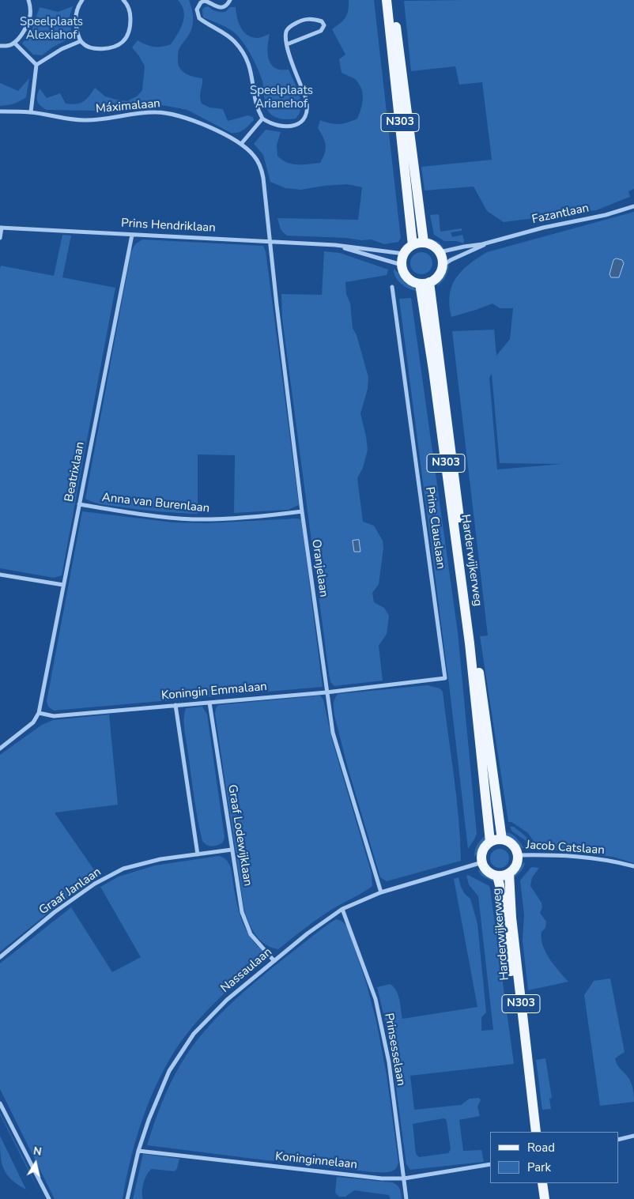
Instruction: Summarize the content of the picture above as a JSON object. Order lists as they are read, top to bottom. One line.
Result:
{"streets":{"main road":["N303","Harderwijkerweg"],"street":["Máximalaan","Fazantlaan","Prins Hendriklaan","Beatrixlaan","Anna van Burenlaan","Prins Clauslaan","Oranjelaan","Koningin Emmalaan","Graaf Lodewijklaan","Jacob Catslaan","Graaf Janlaan","Nassaulaan","Prinsesselaan","Koninginnelaan"]},"crossings":[["Máximalaan","Prins Hendriklaan"],["Máximalaan","Oranjelaan"],["N303","Fazantlaan"],["N303","Prins Hendriklaan"],["N303","Harderwijkerweg"],["Fazantlaan","Prins Hendriklaan"],["Fazantlaan","Harderwijkerweg"],["Prins Hendriklaan","Beatrixlaan"],["Prins Hendriklaan","Harderwijkerweg"],["Prins Hendriklaan","Oranjelaan"],["Beatrixlaan","Anna van Burenlaan"],["Beatrixlaan","Koningin Emmalaan"],["Anna van Burenlaan","Oranjelaan"],["Prins Clauslaan","Koningin Emmalaan"],["Harderwijkerweg","Jacob Catslaan"],["Harderwijkerweg","Nassaulaan"],["Oranjelaan","Koningin Emmalaan"],["Oranjelaan","Nassaulaan"],["Koningin Emmalaan","Graaf Lodewijklaan"],["Graaf Lodewijklaan","Graaf Janlaan"],["Graaf Lodewijklaan","Nassaulaan"],["Jacob Catslaan","Nassaulaan"],["Nassaulaan","Prinsesselaan"],["Nassaulaan","Koninginnelaan"],["Prinsesselaan","Koninginnelaan"]],"parks":["Speelplaats Alexiahof","Speelplaats Arianehof"],"legend":["Road","Park"],"north":"top"}
